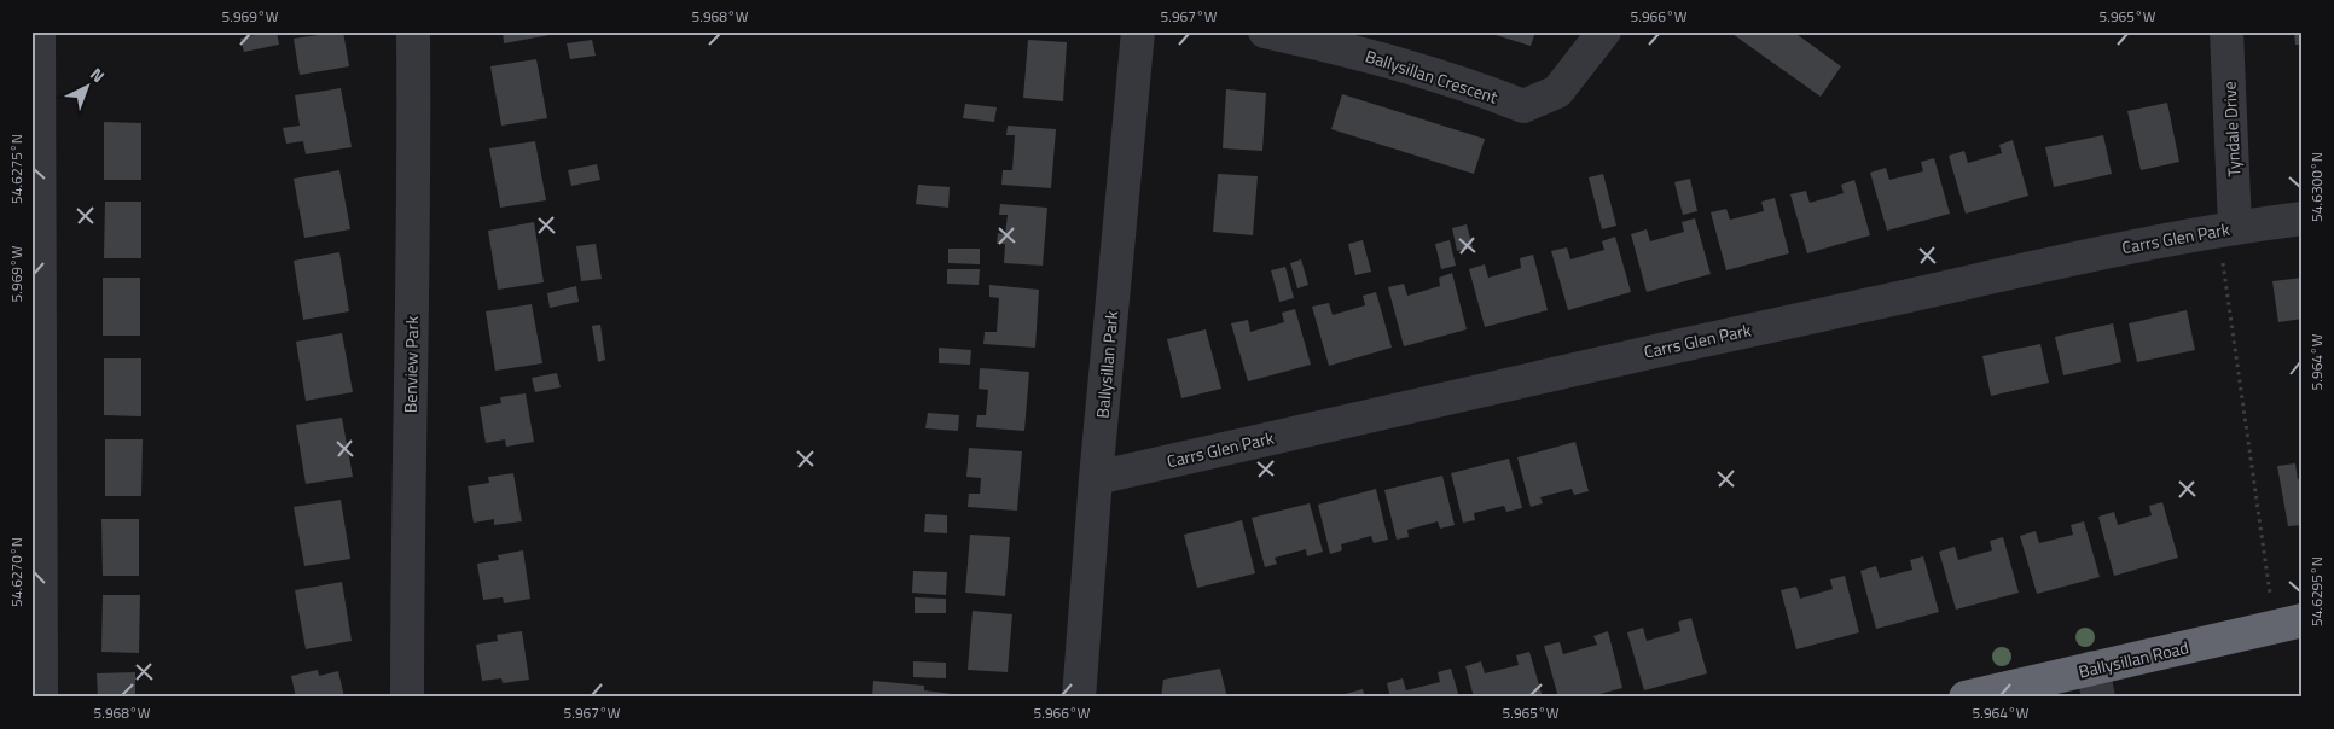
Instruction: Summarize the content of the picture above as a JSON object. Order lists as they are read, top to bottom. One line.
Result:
{"streets":{"highway":["Ballysillan Road"],"street":["Ballysillan Crescent","Tyndale Drive","Carrs Glen Park","Benview Park","Ballysillan Park"]},"crossings":[["Tyndale Drive","Carrs Glen Park"],["Carrs Glen Park","Ballysillan Park"]],"north":"top right","coordinates":["5.969°W","5.968°W","5.967°W","5.966°W","5.965°W","54.6275°N","54.6300°N","5.964°W","54.6270°N","54.6295°N"]}
